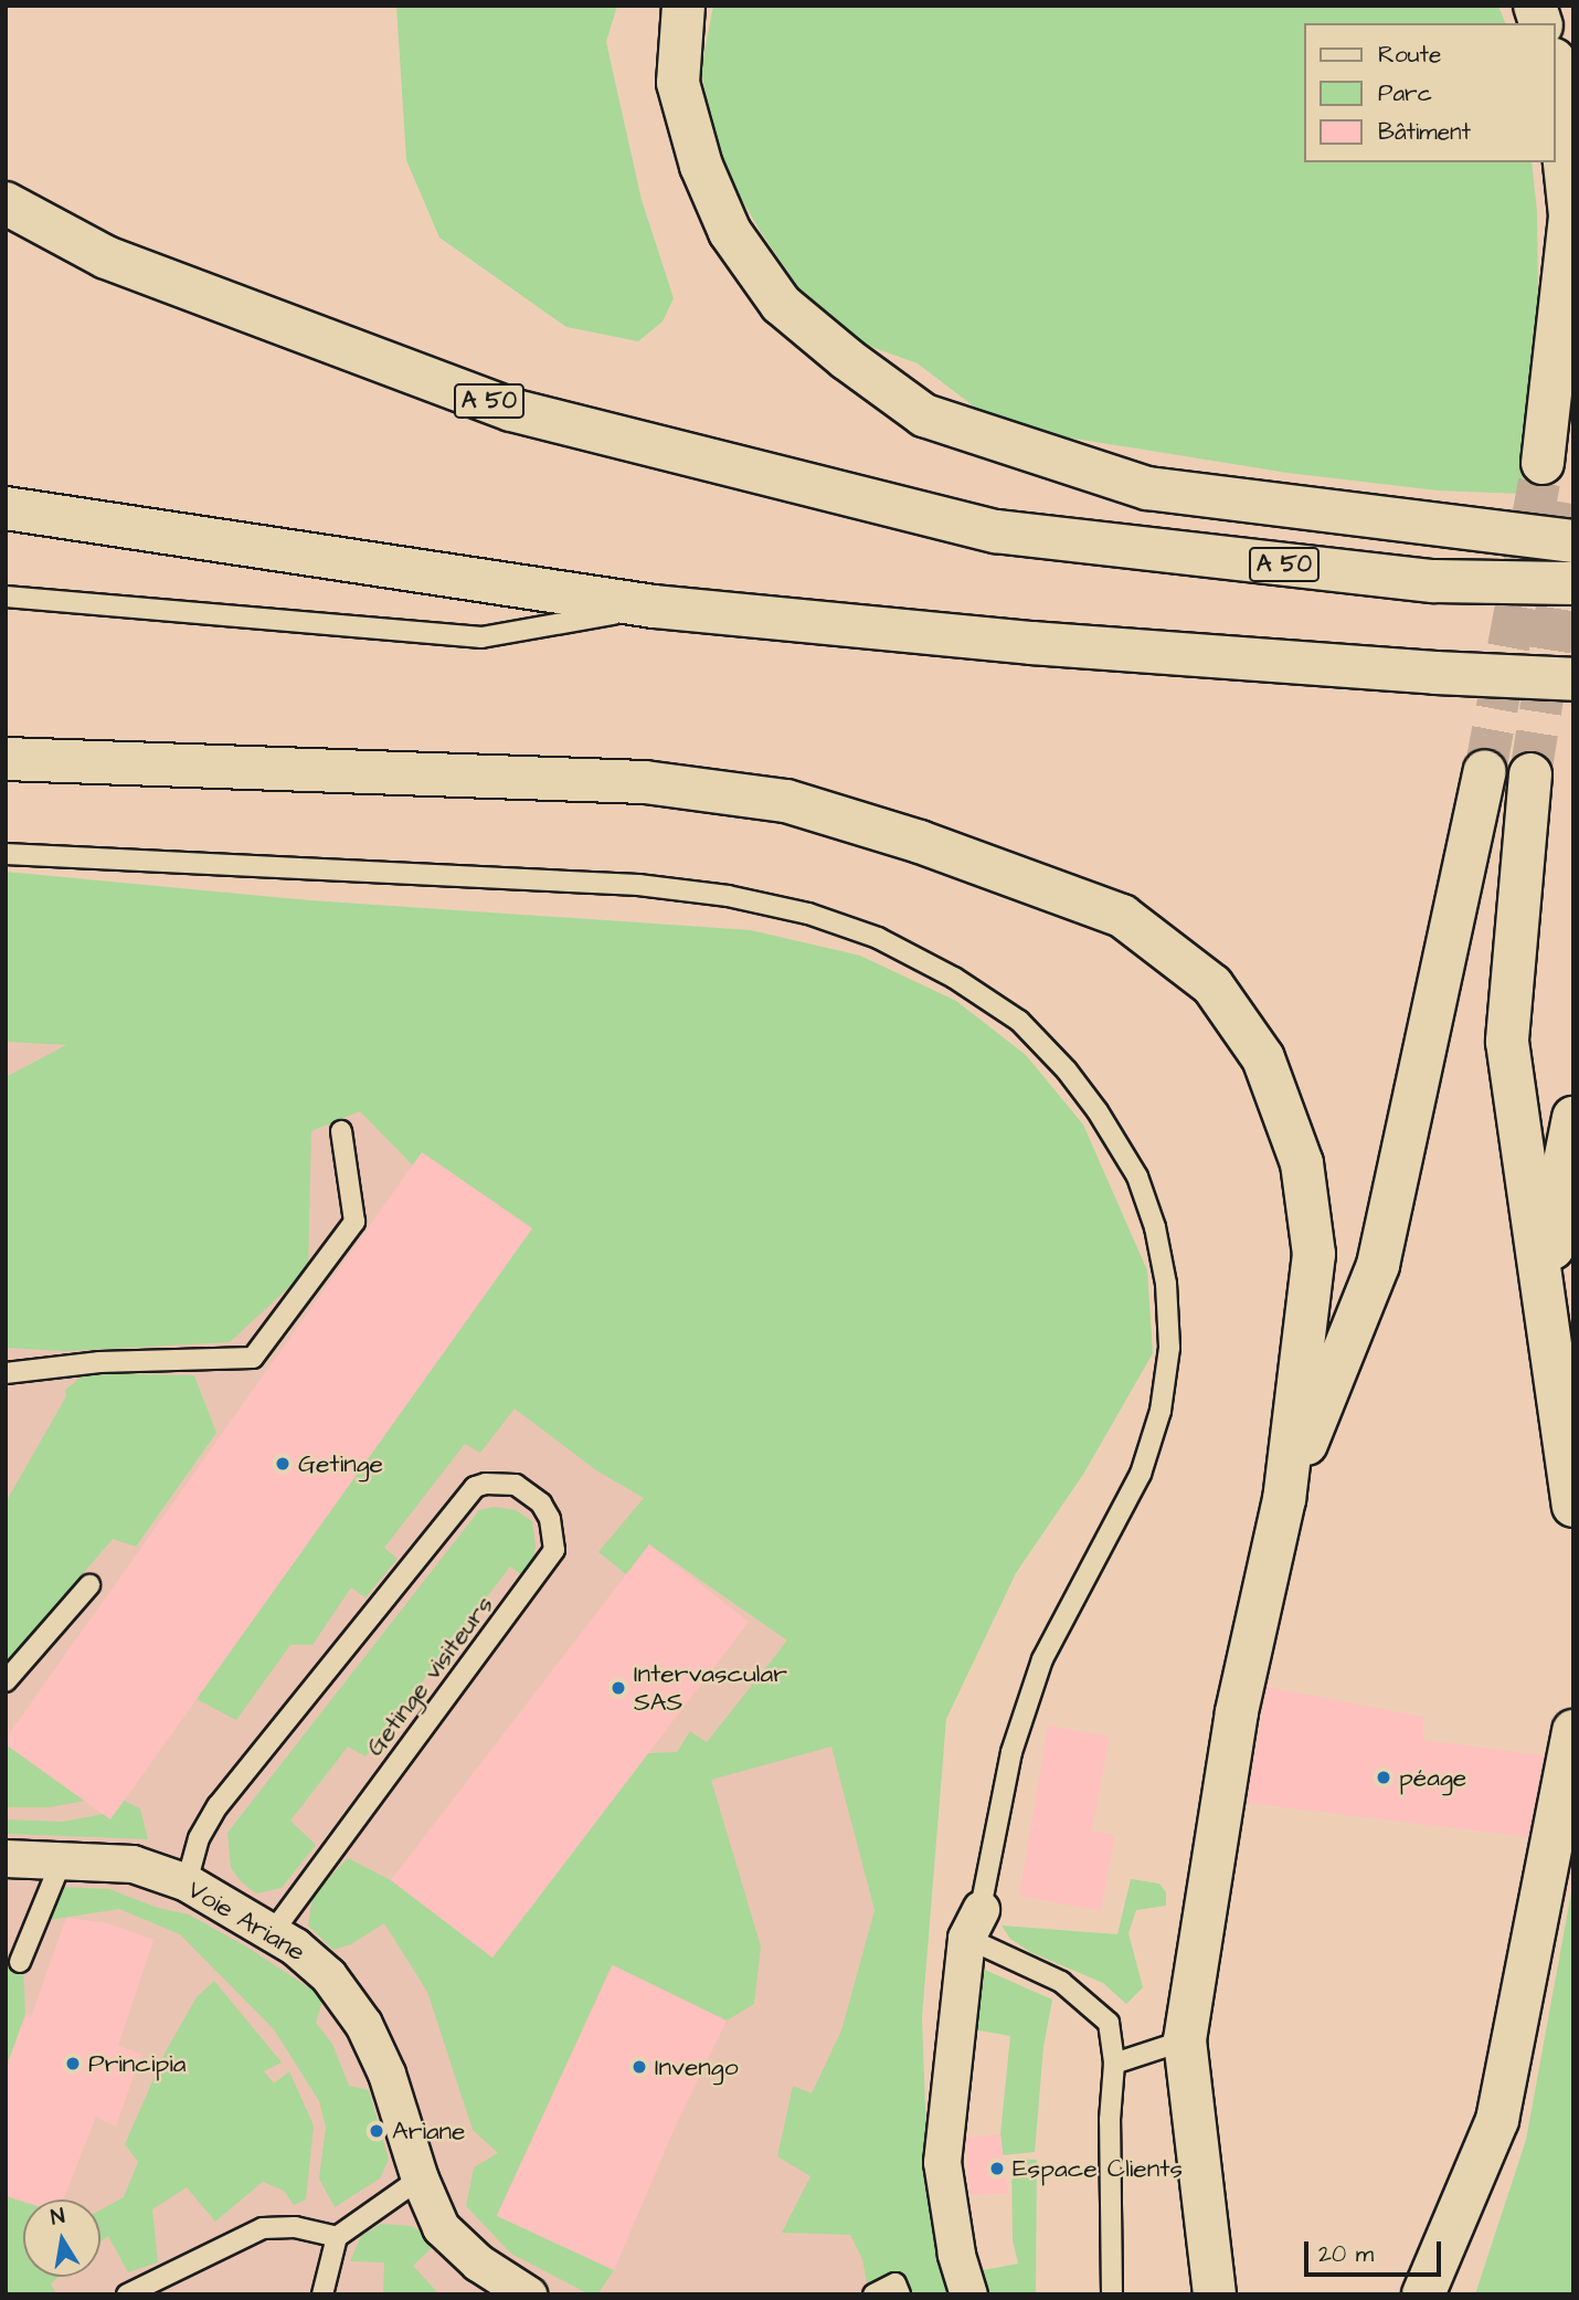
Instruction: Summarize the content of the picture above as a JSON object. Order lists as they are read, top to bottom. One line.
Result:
{"streets":{"highway":["A 50"],"street":["Voie Ariane"],"lane":["Getinge visiteurs"]},"crossings":[["Getinge visiteurs","Voie Ariane"]],"places":["Getinge","Intervascular SAS","péage","Principia","Invengo","Ariane","Espace Clients"],"legend":["Route","Parc","Bâtiment"],"scale_bar":"20 m","north":"top"}
